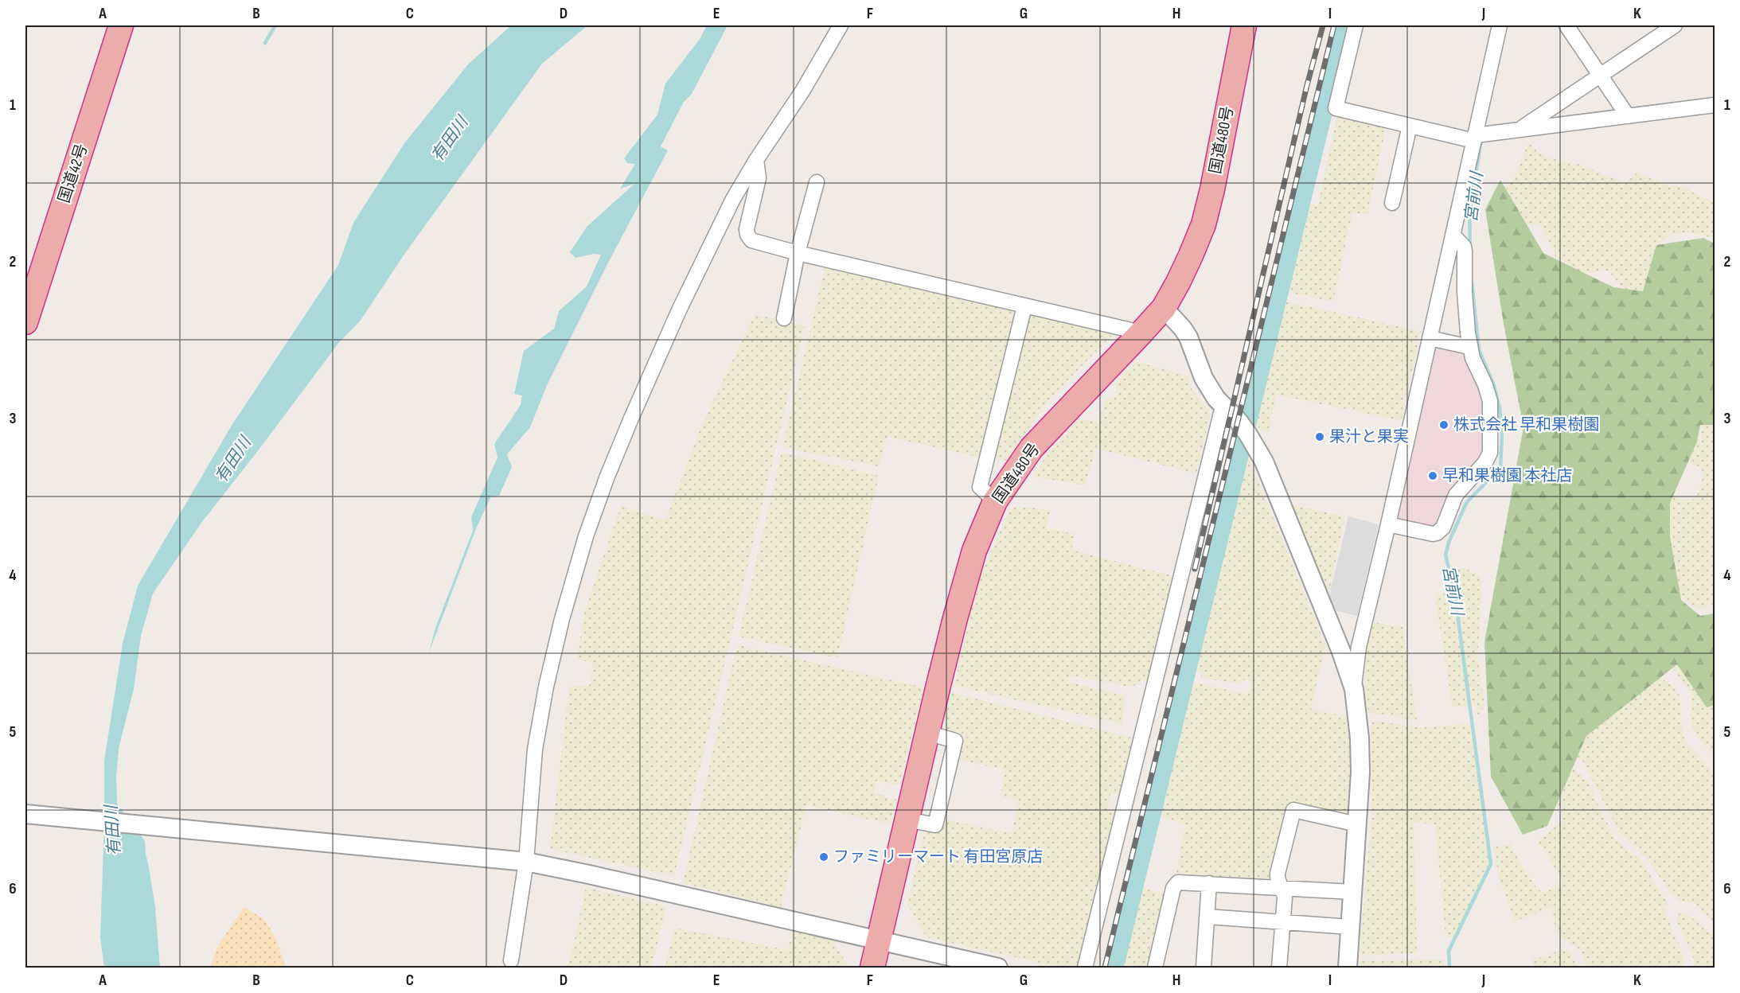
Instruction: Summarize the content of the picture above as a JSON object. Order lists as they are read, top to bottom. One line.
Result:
{"streets":{"highway":["国道480号","国道42号"]},"water":["有田川","宮前川"],"places":["株式会社 早和果樹園","果汁と果実","早和果樹園 本社店","ファミリーマート 有田宮原店"],"grid":{"columns":["A","B","C","D","E","F","G","H","I","J","K"],"rows":["1","2","3","4","5","6"]}}
